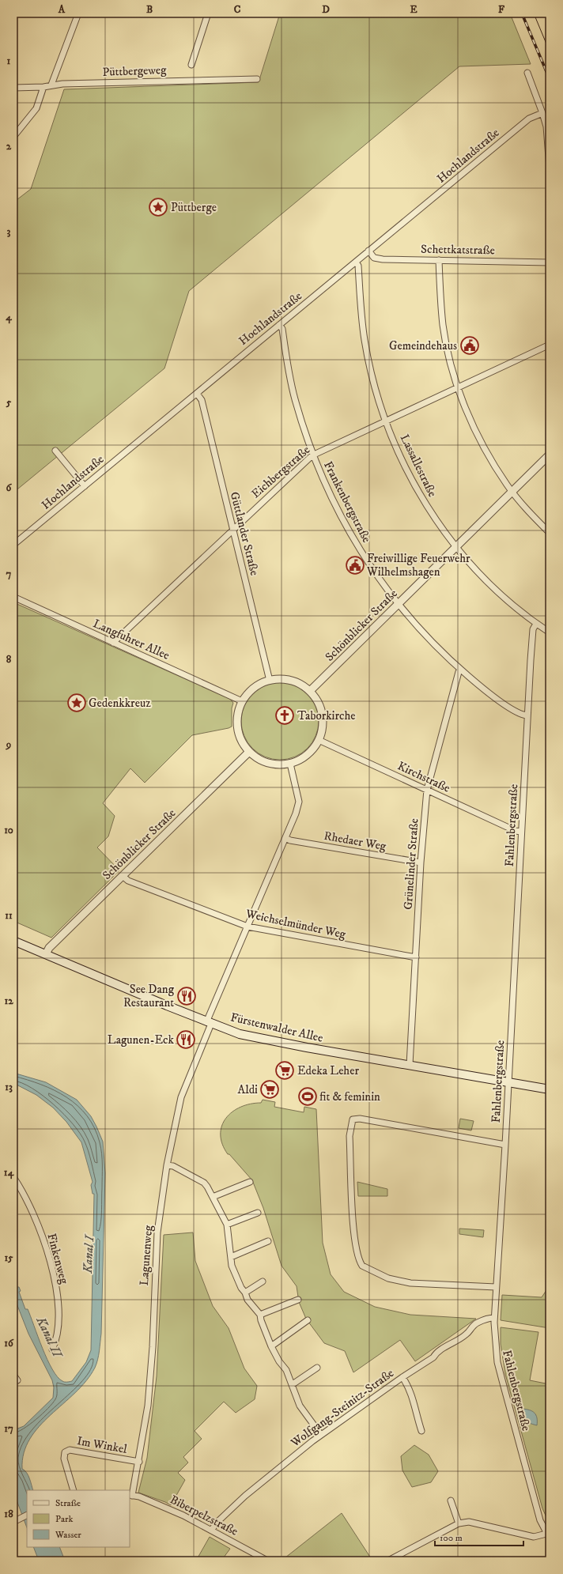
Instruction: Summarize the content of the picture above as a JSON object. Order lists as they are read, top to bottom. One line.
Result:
{"streets":{"main road":["Fürstenwalder Allee"],"street":["Püttbergeweg","Hochlandstraße","Schettkatstraße","Lassallestraße","Eichbergstraße","Frankenbergstraße","Güttlander Straße","Schönblicker Straße","Langfuhrer Allee","Kirchstraße","Fahlenbergstraße","Rhedaer Weg","Grünelinder Straße","Weichselmünder Weg","Lagunenweg","Finkenweg","Wolfgang-Steinitz-Straße","Im Winkel","Biberpelzstraße"]},"crossings":[["Hochlandstraße","Schettkatstraße"],["Hochlandstraße","Lassallestraße"],["Hochlandstraße","Frankenbergstraße"],["Hochlandstraße","Güttlander Straße"],["Lassallestraße","Eichbergstraße"],["Lassallestraße","Schönblicker Straße"],["Lassallestraße","Fahlenbergstraße"],["Eichbergstraße","Frankenbergstraße"],["Eichbergstraße","Güttlander Straße"],["Eichbergstraße","Langfuhrer Allee"],["Frankenbergstraße","Schönblicker Straße"],["Frankenbergstraße","Fahlenbergstraße"],["Frankenbergstraße","Grünelinder Straße"],["Güttlander Straße","Schönblicker Straße"],["Güttlander Straße","Langfuhrer Allee"],["Güttlander Straße","Kirchstraße"],["Güttlander Straße","Lagunenweg"],["Schönblicker Straße","Langfuhrer Allee"],["Schönblicker Straße","Kirchstraße"],["Schönblicker Straße","Weichselmünder Weg"],["Schönblicker Straße","Fürstenwalder Allee"],["Schönblicker Straße","Lagunenweg"],["Langfuhrer Allee","Kirchstraße"],["Langfuhrer Allee","Lagunenweg"],["Kirchstraße","Fahlenbergstraße"],["Kirchstraße","Grünelinder Straße"],["Kirchstraße","Lagunenweg"],["Fahlenbergstraße","Fürstenwalder Allee"],["Fahlenbergstraße","Wolfgang-Steinitz-Straße"],["Rhedaer Weg","Grünelinder Straße"],["Rhedaer Weg","Lagunenweg"],["Grünelinder Straße","Weichselmünder Weg"],["Grünelinder Straße","Fürstenwalder Allee"],["Weichselmünder Weg","Lagunenweg"],["Fürstenwalder Allee","Lagunenweg"],["Lagunenweg","Im Winkel"],["Lagunenweg","Biberpelzstraße"],["Wolfgang-Steinitz-Straße","Biberpelzstraße"]],"water":["Kanal I","Kanal II"],"places":{"place":["Püttberge","Gedenkkreuz"],"public building":["Gemeindehaus","Freiwillige Feuerwehr Wilhelmshagen"],"church":["Taborkirche"],"restaurant":["See Dang Restaurant","Lagunen-Eck"],"supermarket":["Edeka Leher","Aldi"],"sports":["fit & feminin"]},"legend":["Straße","Park","Wasser"],"scale_bar":"100 m","grid":{"columns":["A","B","C","D","E","F"],"rows":["1","2","3","4","5","6","7","8","9","10","11","12","13","14","15","16","17","18"]}}
